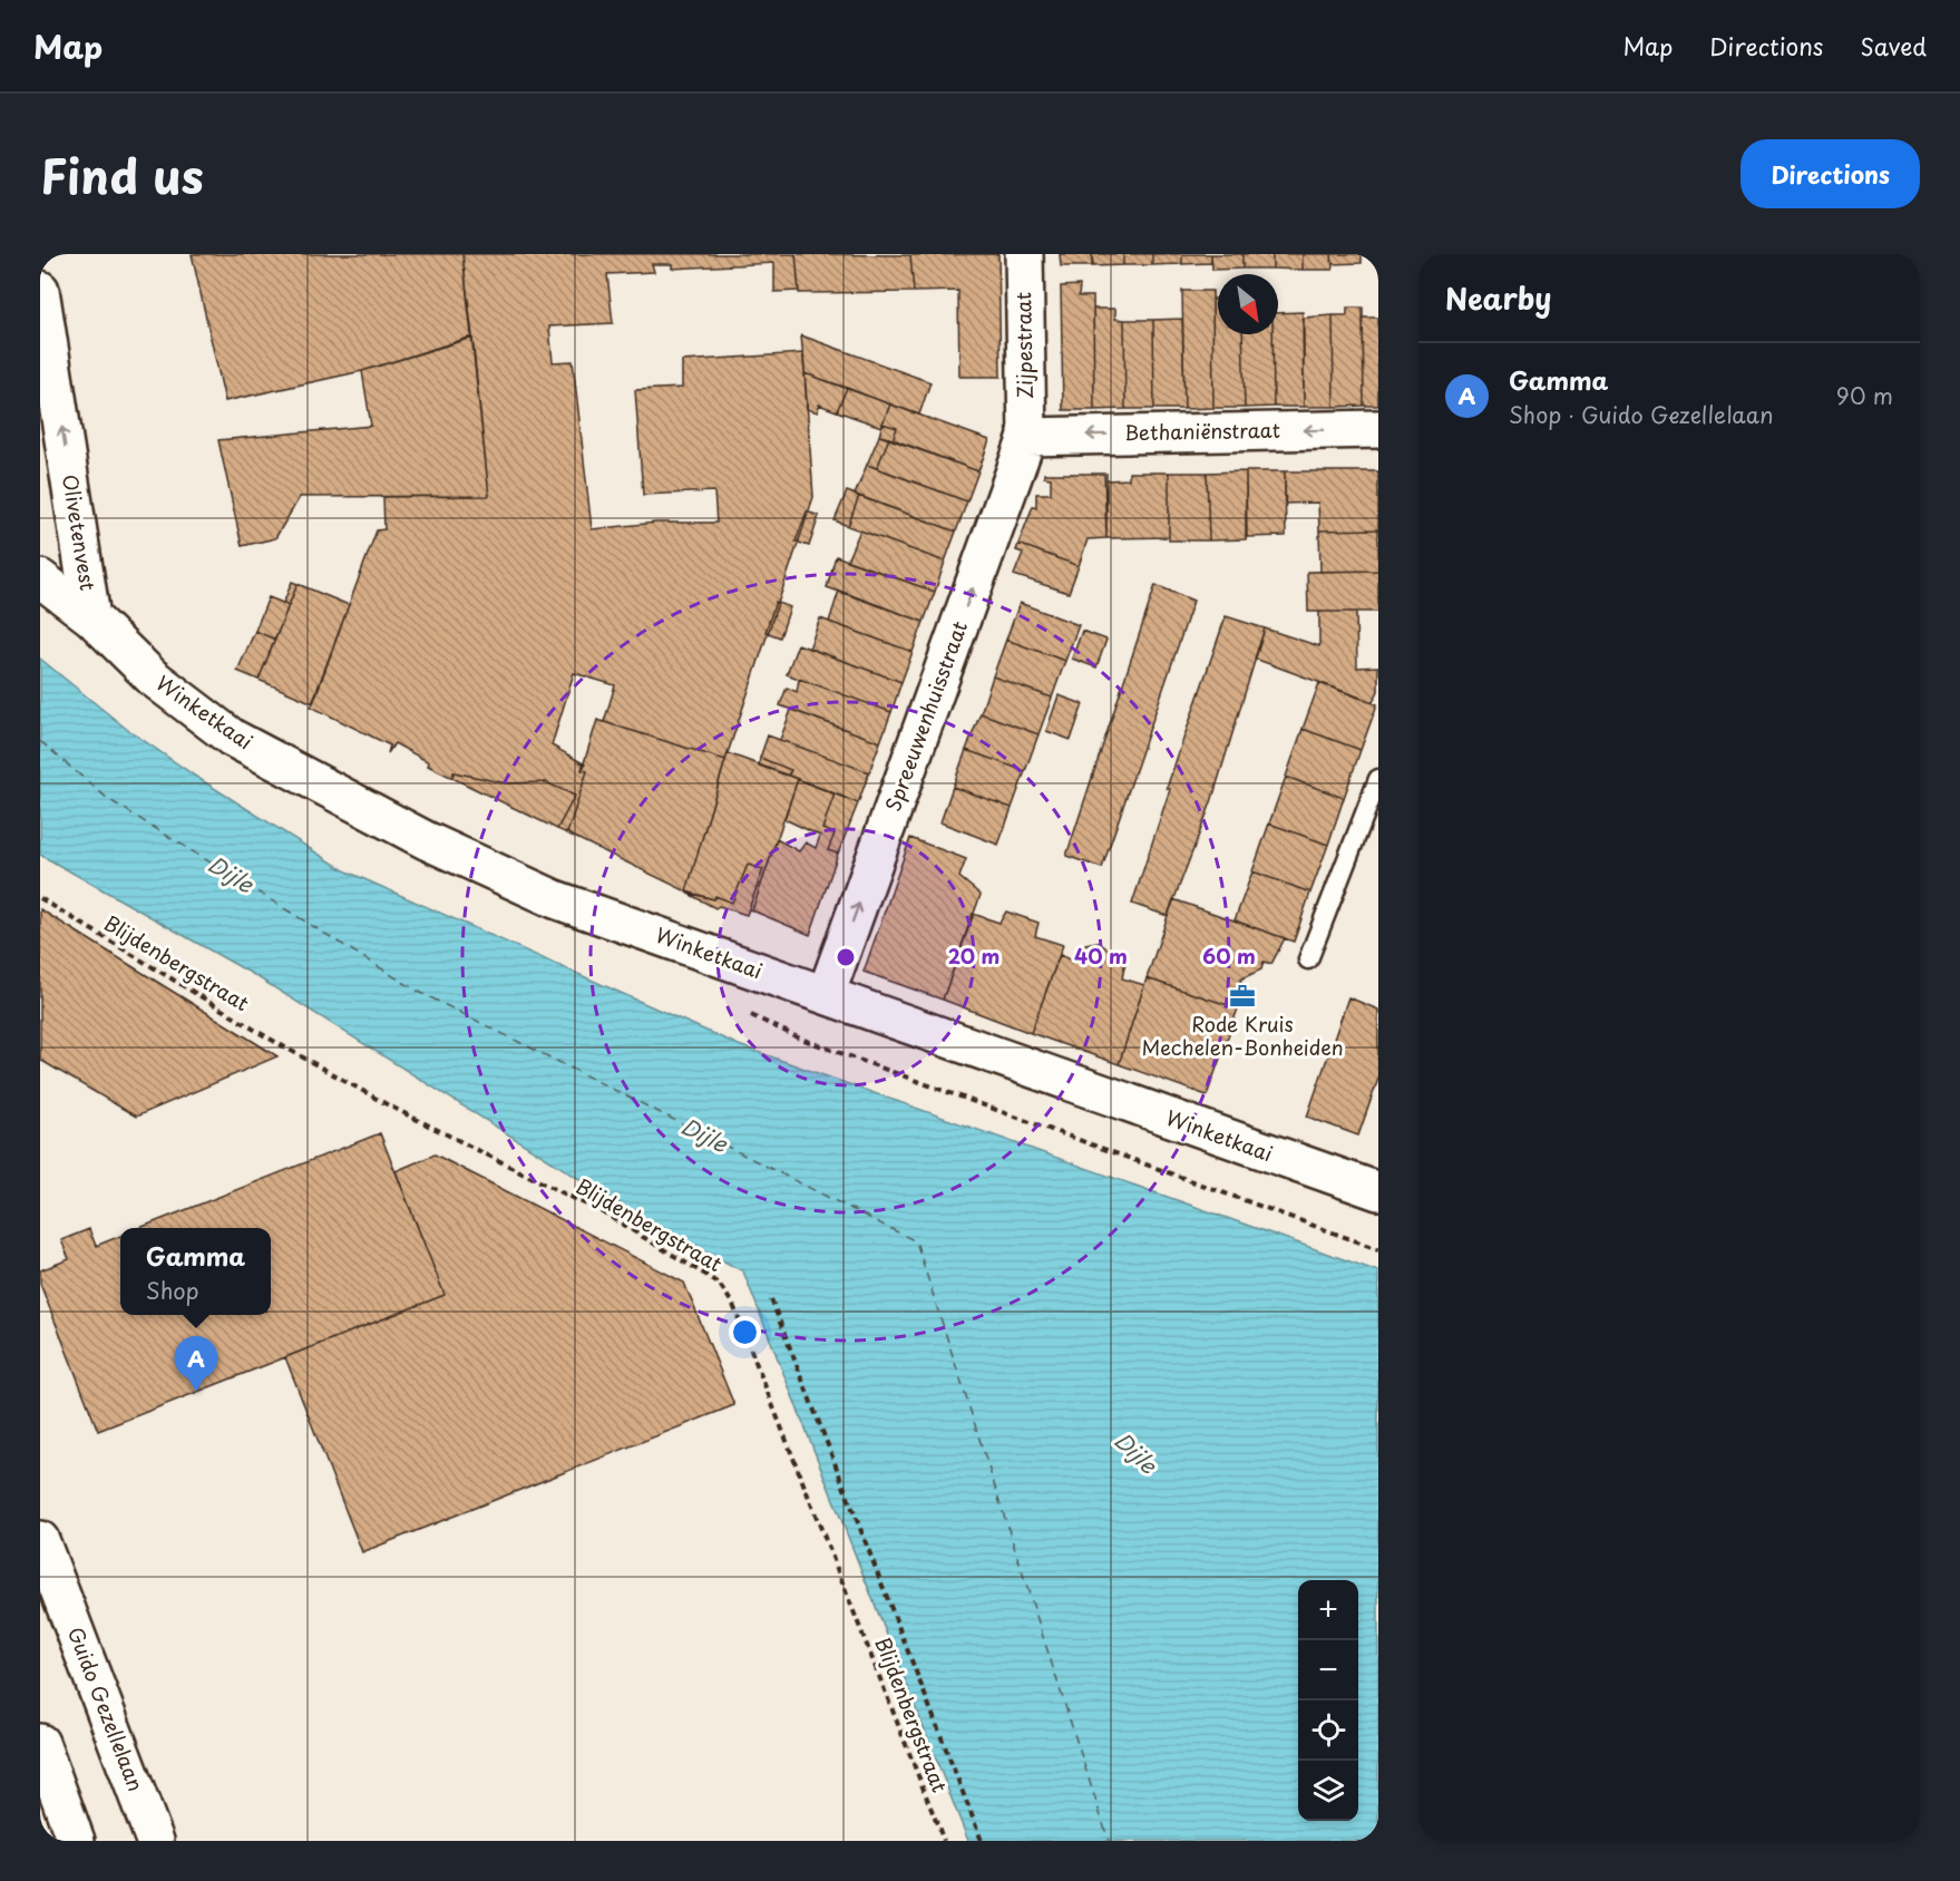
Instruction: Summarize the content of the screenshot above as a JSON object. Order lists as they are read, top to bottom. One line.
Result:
{"streets":{"street":["Zijpestraat","Bethaniënstraat","Olivetenvest","Winketkaai","Spreeuwenhuisstraat","Guido Gezellelaan"],"path":["Blijdenbergstraat"]},"crossings":[["Zijpestraat","Bethaniënstraat"],["Zijpestraat","Spreeuwenhuisstraat"],["Bethaniënstraat","Spreeuwenhuisstraat"],["Olivetenvest","Winketkaai"],["Winketkaai","Spreeuwenhuisstraat"]],"one_way":["Bethaniënstraat","Olivetenvest","Spreeuwenhuisstraat"],"water":["Dijle"],"places":{"office":["Rode Kruis Mechelen-Bonheiden"]},"north":"bottom right","page":{"header":"Map","nav":["Map","Directions","Saved"],"title":"Find us","buttons":"Directions","heading":"Nearby","list":[{"mark":"A","name":"Gamma","note":"Shop · Guido Gezellelaan","value":"90 m"}],"popup":["Gamma","Shop"],"pins":"A","map_buttons":["+","−"]},"rings":["20 m","40 m","60 m"]}
